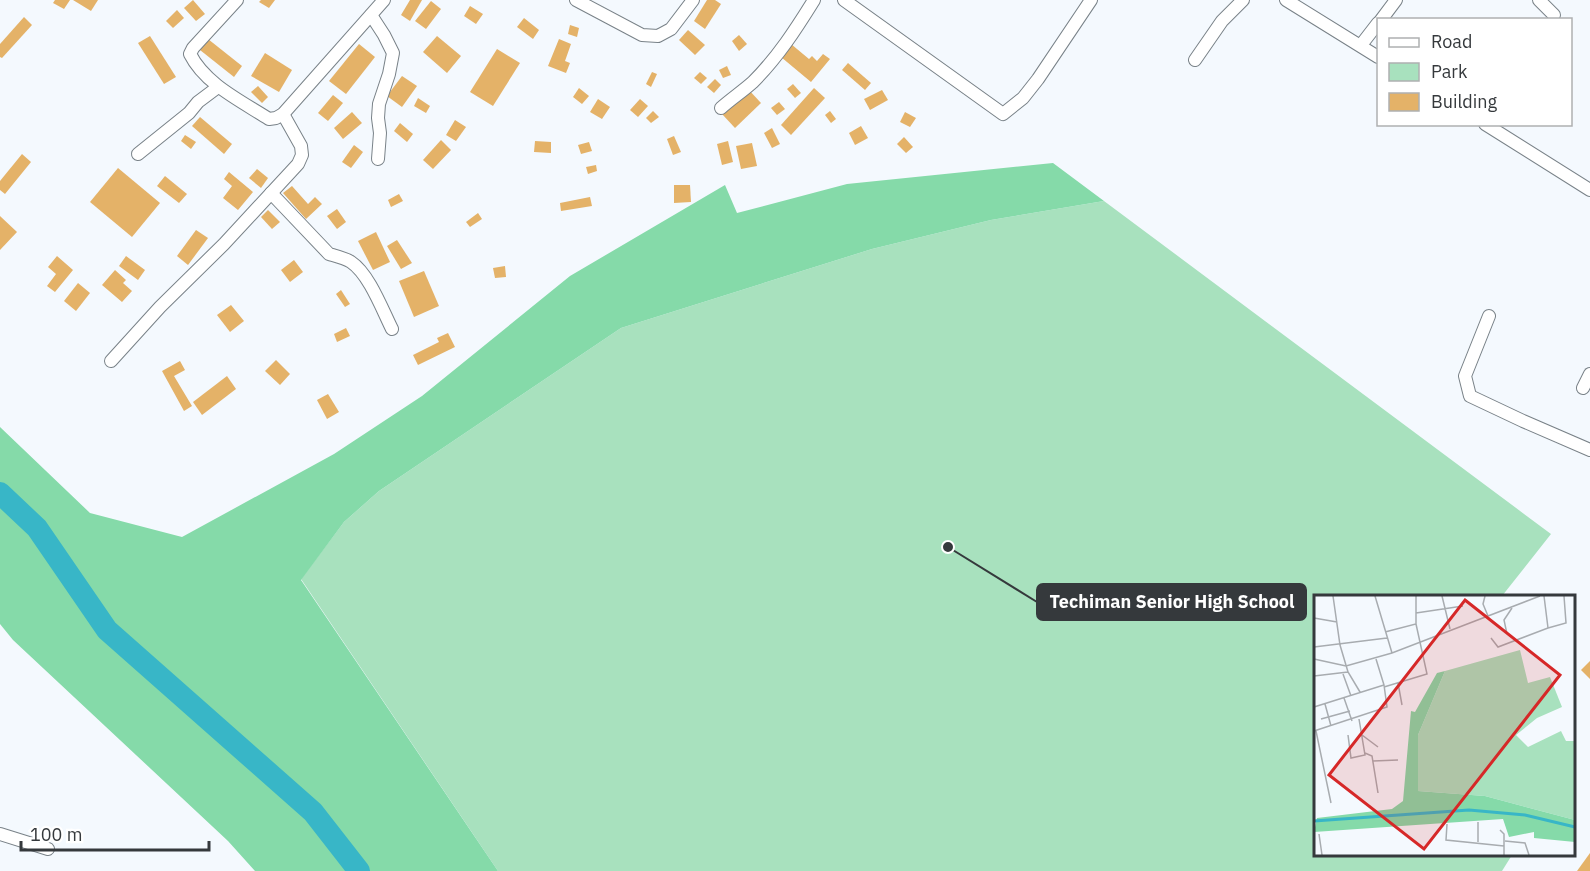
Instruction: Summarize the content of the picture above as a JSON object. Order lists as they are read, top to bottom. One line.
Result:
{"places":["Techiman Senior High School"],"legend":["Road","Park","Building"],"scale_bar":"100 m"}
